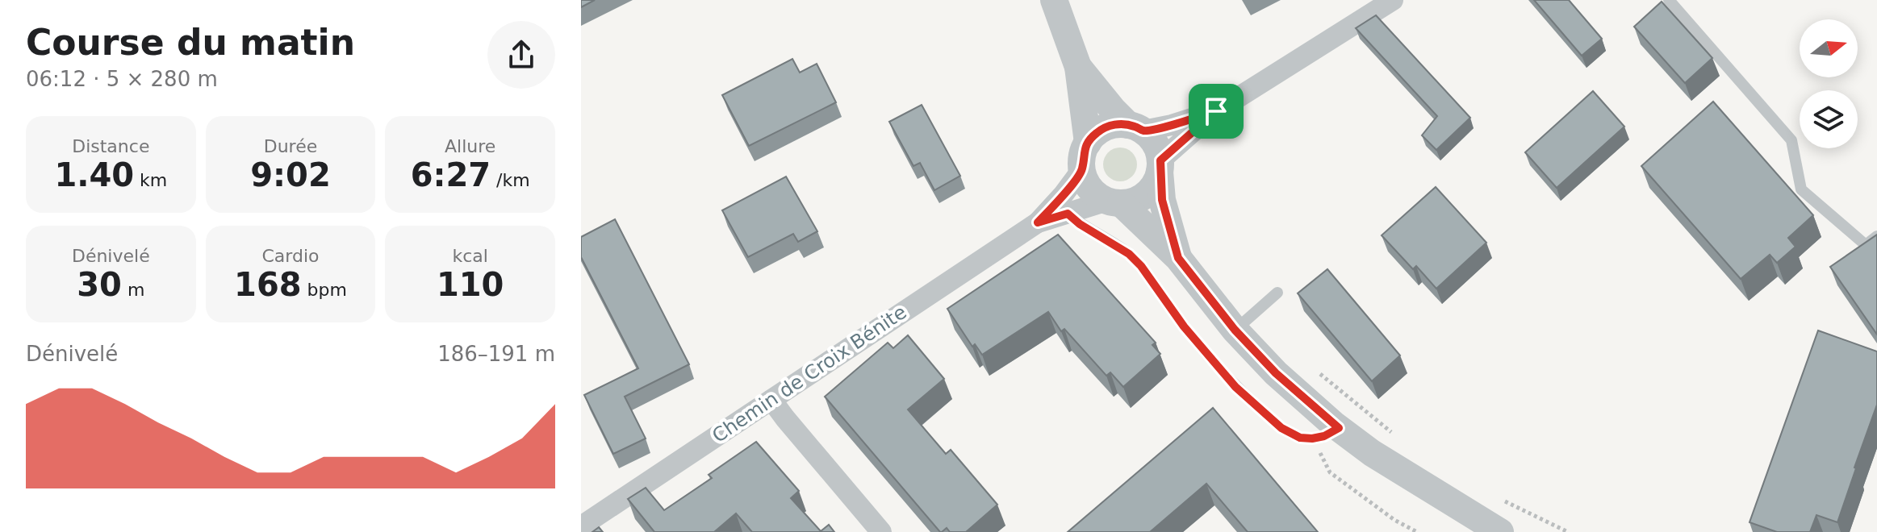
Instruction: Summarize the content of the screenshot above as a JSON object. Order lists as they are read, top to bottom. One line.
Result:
{"streets":{"street":["Chemin de Croix Bénite"]},"north":"right","page":{"heading":["Course du matin","06:12 · 5 × 280 m"],"stats":[["Distance","1.40 km"],["Durée","9:02"],["Allure","6:27 /km"],["Dénivelé","30 m"],["Cardio","168 bpm"],["kcal","110"]],"chart":["Dénivelé","186–191 m"]}}
